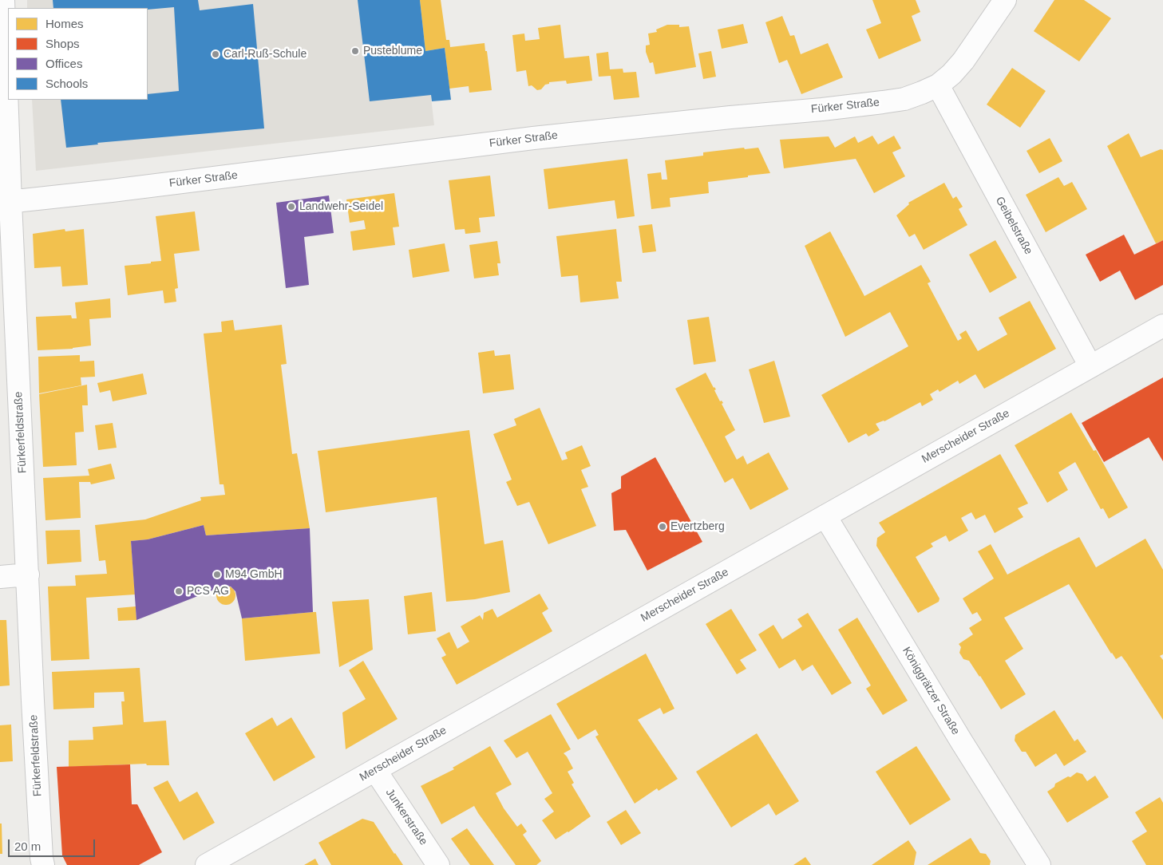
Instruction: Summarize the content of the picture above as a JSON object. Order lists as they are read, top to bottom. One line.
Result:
{"streets":{"street":["Fürker Straße","Geibelstraße","Fürkerfeldstraße","Merscheider Straße","Königgrätzer Straße","Junkerstraße"]},"crossings":[["Fürker Straße","Geibelstraße"],["Fürker Straße","Fürkerfeldstraße"],["Geibelstraße","Merscheider Straße"],["Merscheider Straße","Königgrätzer Straße"],["Merscheider Straße","Junkerstraße"]],"places":["Pusteblume","Carl-Ruß-Schule","Landwehr-Seidel","Evertzberg","M94 GmbH","PCS AG"],"legend":["Homes","Shops","Offices","Schools"],"scale_bar":"20 m"}
